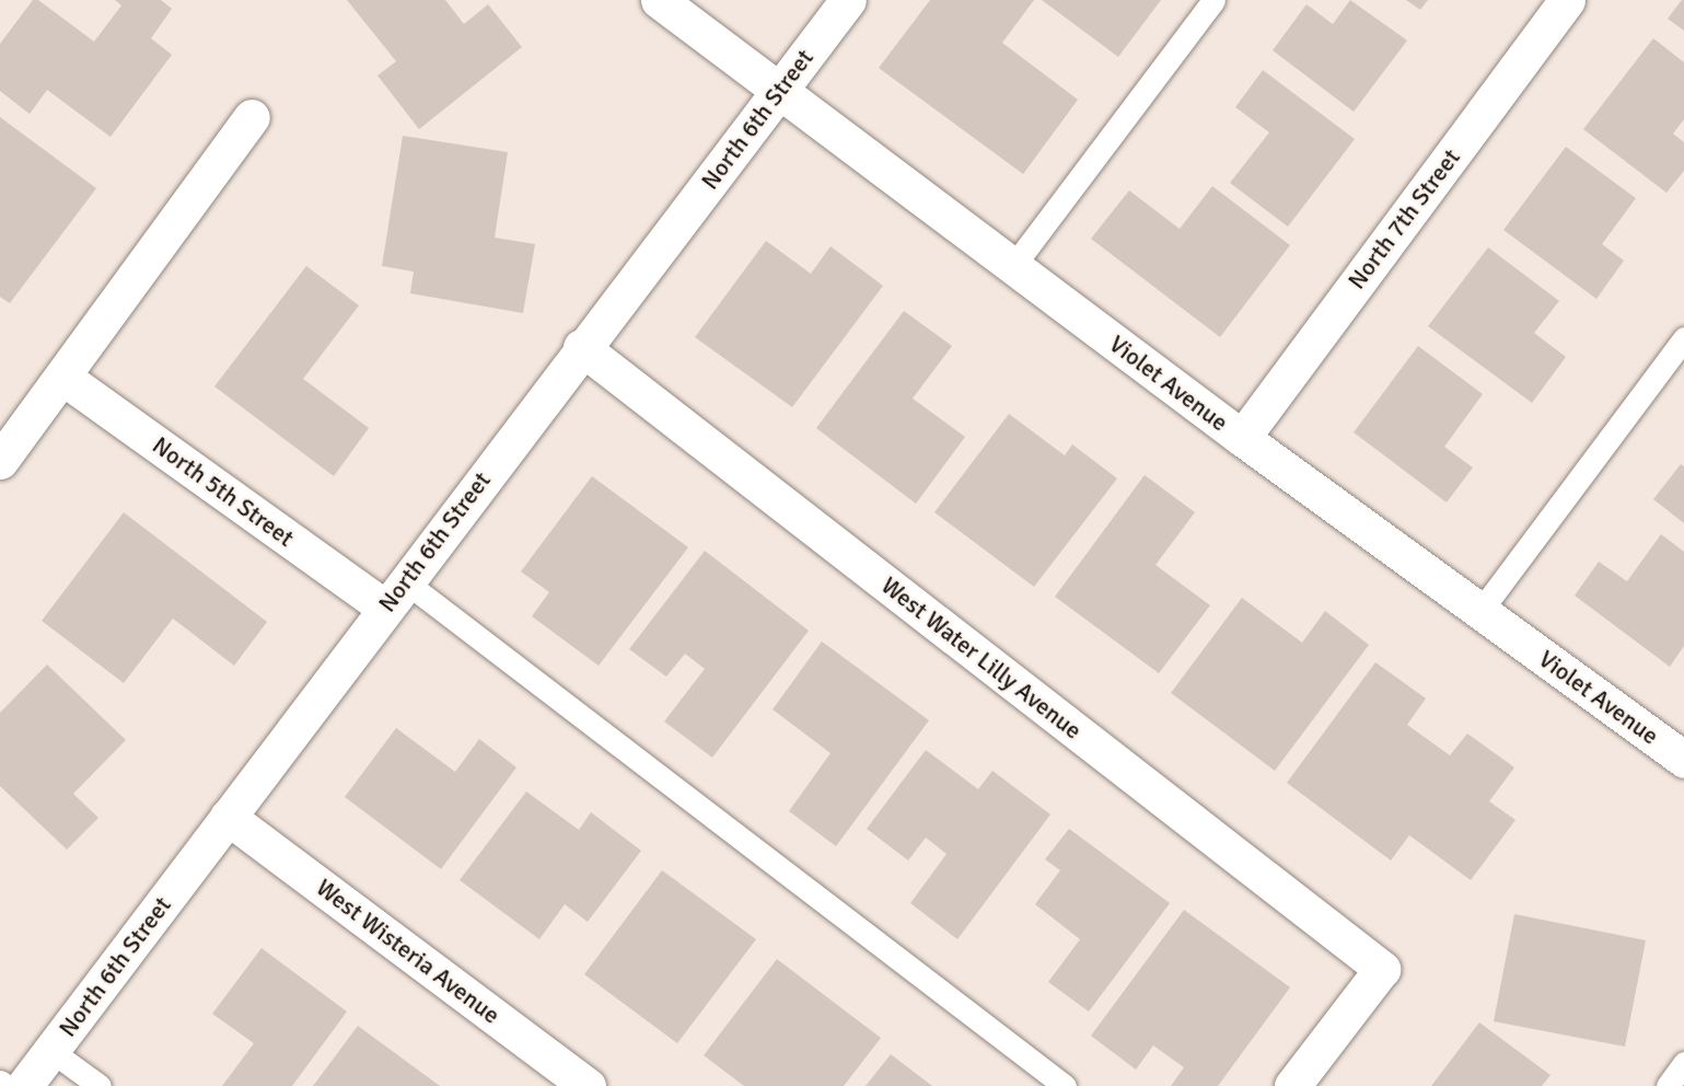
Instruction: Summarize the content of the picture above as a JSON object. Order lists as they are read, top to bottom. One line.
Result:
{"streets":{"street":["North 6th Street","North 7th Street","Violet Avenue","North 5th Street","West Water Lilly Avenue","West Wisteria Avenue"]},"crossings":[["North 6th Street","Violet Avenue"],["North 6th Street","North 5th Street"],["North 6th Street","West Water Lilly Avenue"],["North 6th Street","West Wisteria Avenue"],["North 7th Street","Violet Avenue"]]}
